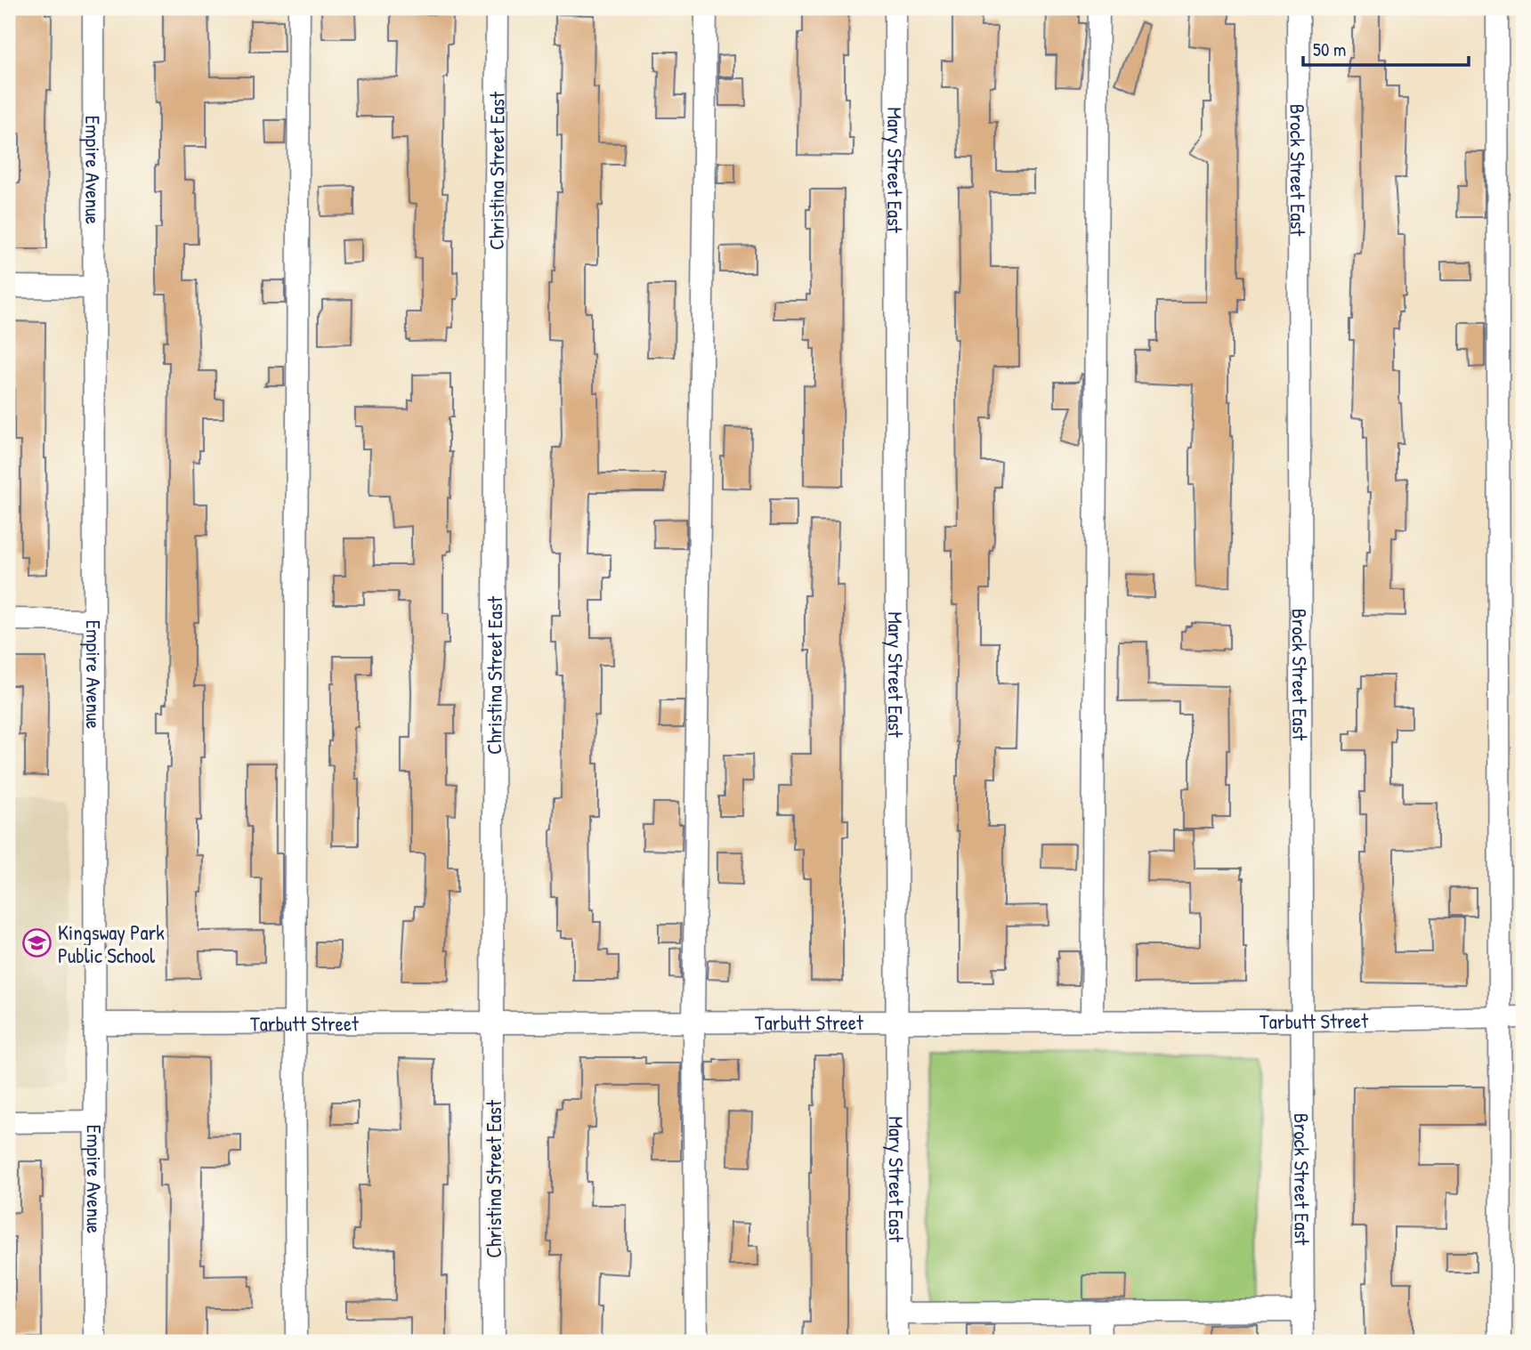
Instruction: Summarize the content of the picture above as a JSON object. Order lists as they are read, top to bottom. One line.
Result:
{"streets":{"street":["Empire Avenue","Christina Street East","Mary Street East","Brock Street East","Tarbutt Street"]},"crossings":[["Empire Avenue","Tarbutt Street"],["Christina Street East","Tarbutt Street"],["Mary Street East","Tarbutt Street"],["Brock Street East","Tarbutt Street"]],"places":{"school or university":["Kingsway Park Public School"]},"scale_bar":"50 m"}
